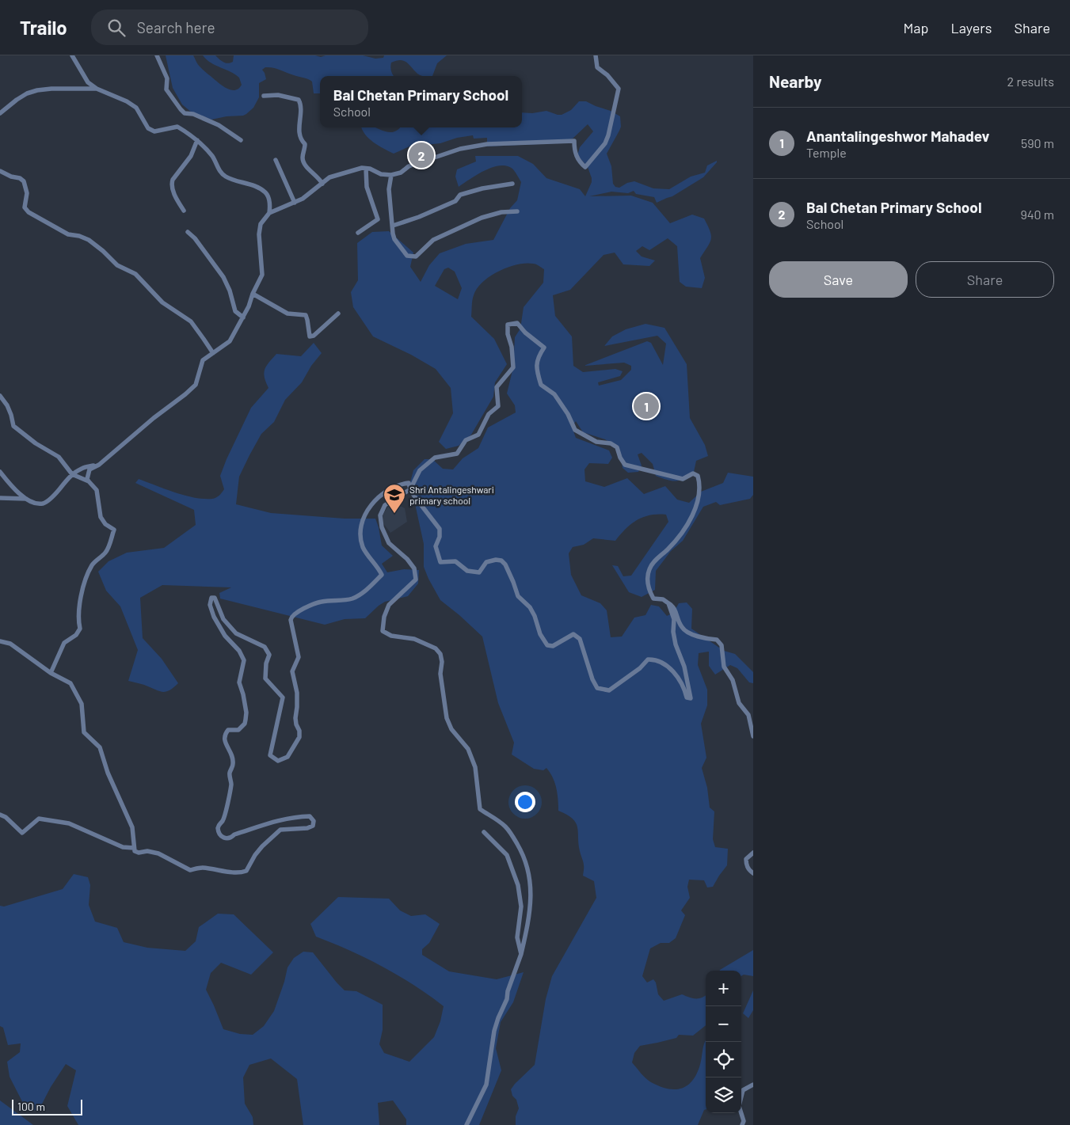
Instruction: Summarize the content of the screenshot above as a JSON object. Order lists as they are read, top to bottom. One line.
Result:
{"places":{"school or university":["Shri Antalingeshwari primary school"]},"scale_bar":"100 m","page":{"header":"Trailo","search":"Search here","nav":["Map","Layers","Share"],"heading":["Nearby","2 results"],"popup":["Bal Chetan Primary School","School"],"list":[{"mark":"1","name":"Anantalingeshwor Mahadev","note":"Temple","value":"590 m"},{"mark":"2","name":"Bal Chetan Primary School","note":"School","value":"940 m"}],"pins":["2","1"],"buttons":["Save","Share"],"map_buttons":["+","−"],"scale":"100 m"}}
